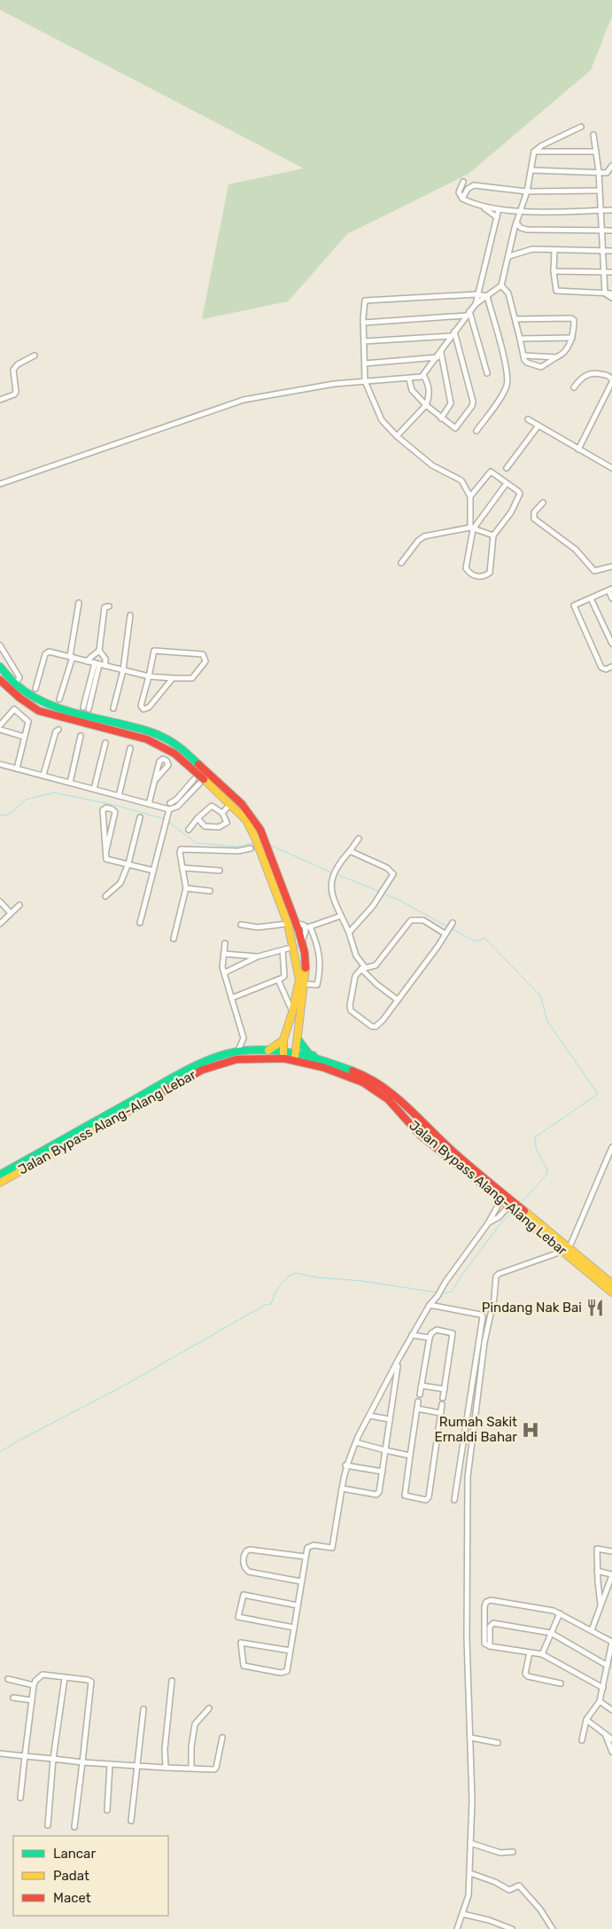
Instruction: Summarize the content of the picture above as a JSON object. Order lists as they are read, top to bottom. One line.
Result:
{"streets":{"main road":["Jalan Bypass Alang-Alang Lebar"]},"places":{"restaurant":["Pindang Nak Bai"],"hospital":["Rumah Sakit Ernaldi Bahar"]},"legend":["Lancar","Padat","Macet"]}
